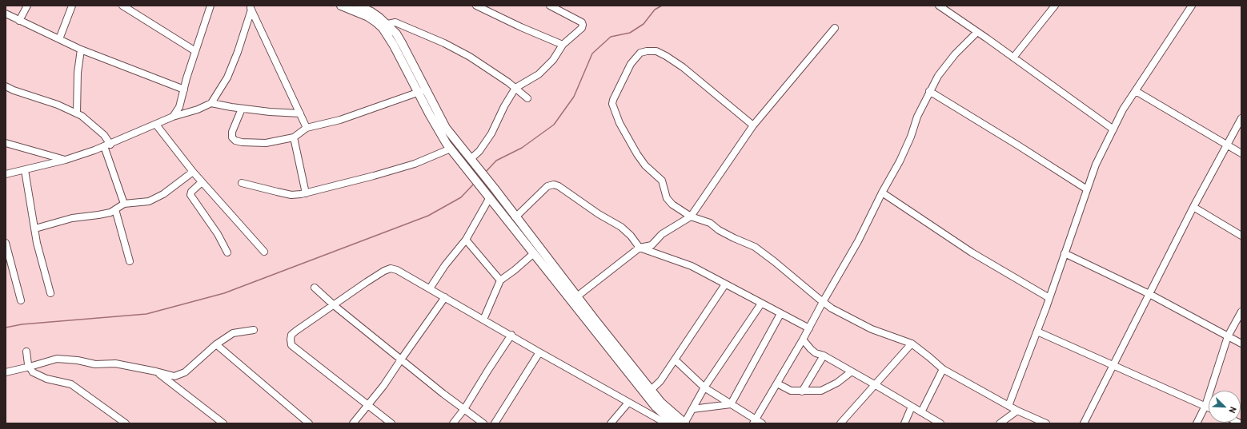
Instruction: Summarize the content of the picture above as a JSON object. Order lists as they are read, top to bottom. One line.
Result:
{"north":"bottom right"}
